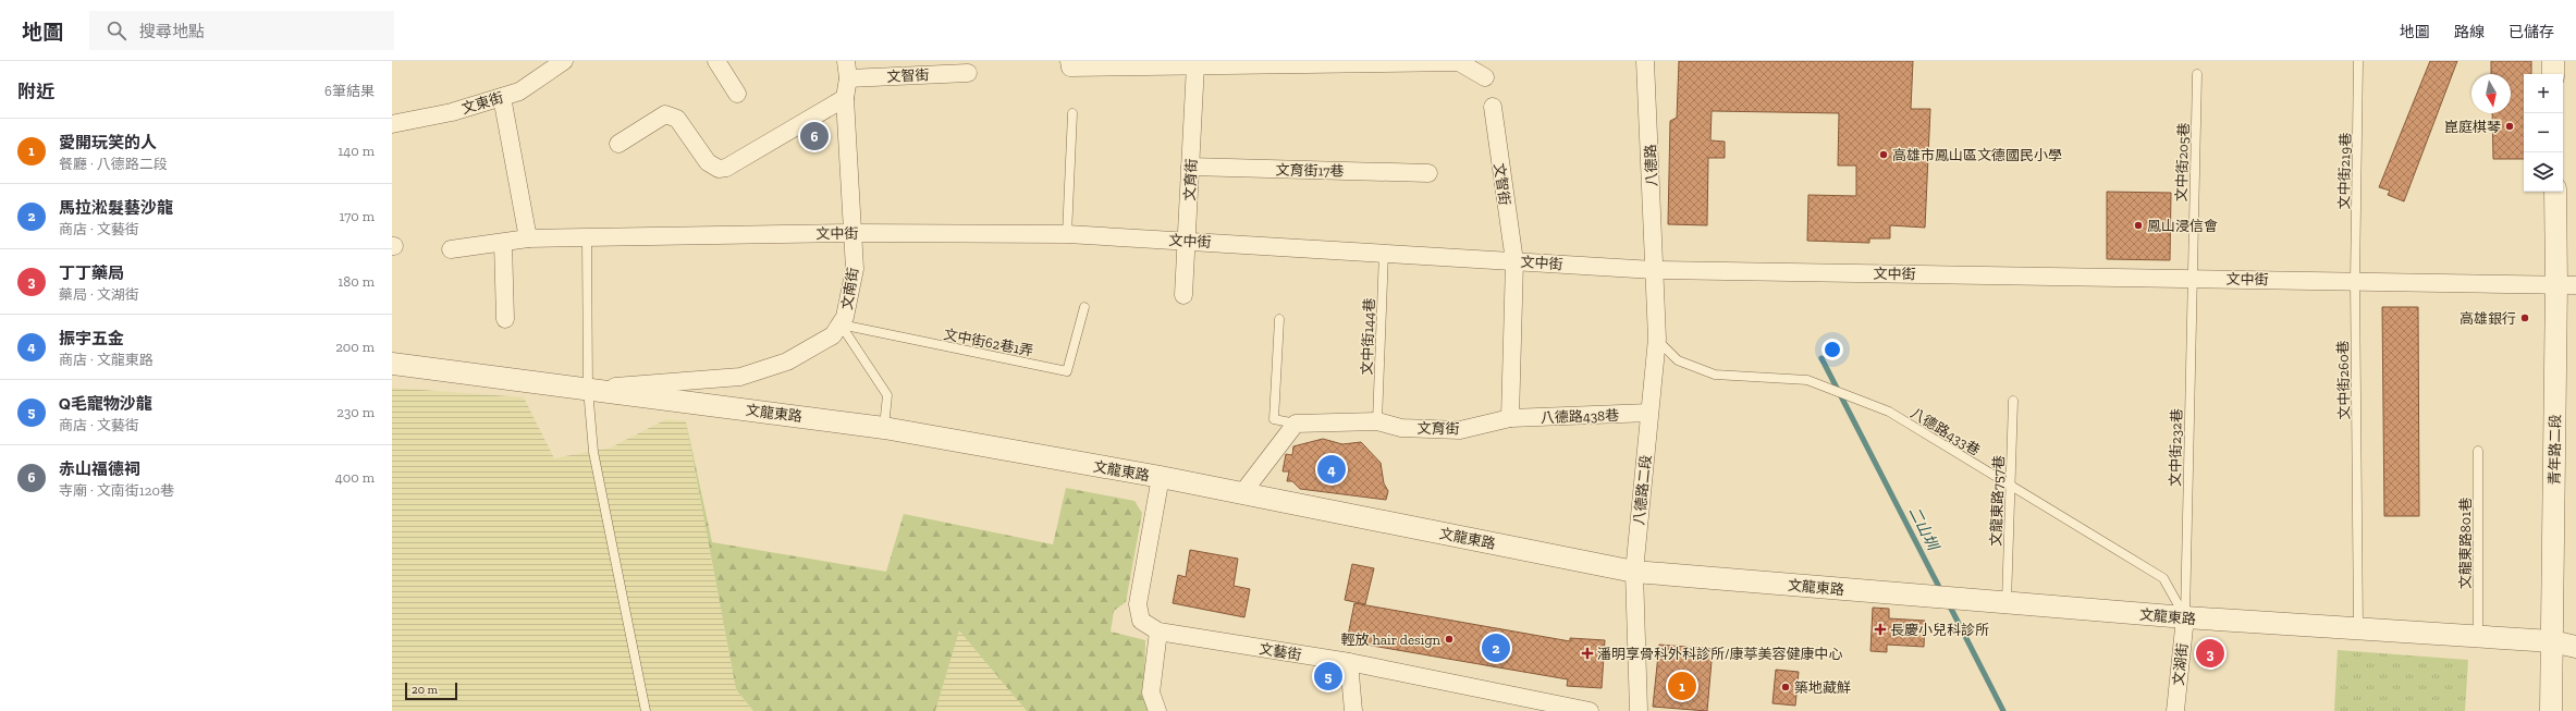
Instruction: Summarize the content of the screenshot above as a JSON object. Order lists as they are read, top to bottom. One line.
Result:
{"streets":{"street":["文智街","文東街","八德路","文育街17巷","文育街","文中街","文南街","文龍東路","八德路438巷","青年路二段","八德路二段","文藝街","文湖街"],"lane":["文中街205巷","文中街219巷","文中街144巷","文中街62巷1弄","文中街260巷","八德路433巷","文中街232巷","文龍東路757巷","文龍東路801巷"]},"crossings":[["文智街","文中街"],["文智街","文南街"],["文中街205巷","文中街"],["文中街205巷","文中街232巷"],["八德路","文中街"],["八德路","八德路二段"],["文育街17巷","文育街"],["文中街219巷","文中街"],["文中街219巷","文中街260巷"],["文育街","文中街"],["文育街","文中街144巷"],["文育街","八德路438巷"],["文中街","文南街"],["文中街","文中街144巷"],["文中街","文中街260巷"],["文中街","文中街232巷"],["文中街","青年路二段"],["文中街","八德路二段"],["文南街","文中街62巷1弄"],["文南街","文龍東路"],["文中街260巷","文龍東路"],["文龍東路","八德路433巷"],["文龍東路","文中街232巷"],["文龍東路","青年路二段"],["文龍東路","八德路二段"],["文龍東路","文龍東路757巷"],["文龍東路","文龍東路801巷"],["文龍東路","文藝街"],["文龍東路","文湖街"],["八德路438巷","八德路二段"],["八德路433巷","文中街232巷"],["八德路433巷","八德路二段"],["八德路433巷","文龍東路757巷"],["八德路433巷","文湖街"],["文中街232巷","文湖街"]],"water":["二山圳"],"places":{"other":["崑庭棋琴","高雄市鳳山區文德國民小學","鳳山浸信會","高雄銀行","輕放 hair design","築地藏鮮"],"health":["長慶小兒科診所","潘明享骨科外科診所/康葶美容健康中心"]},"scale_bar":"20 m","north":"bottom","page":{"header":"地圖","search":"搜尋地點","nav":["地圖","路線","已儲存"],"heading":["附近","6筆結果"],"map_buttons":["+","−"],"list":[{"mark":"1","name":"愛開玩笑的人","note":"餐廳 · 八德路二段","value":"140 m"},{"mark":"2","name":"馬拉淞髮藝沙龍","note":"商店 · 文藝街","value":"170 m"},{"mark":"3","name":"丁丁藥局","note":"藥局 · 文湖街","value":"180 m"},{"mark":"4","name":"振宇五金","note":"商店 · 文龍東路","value":"200 m"},{"mark":"5","name":"Q毛寵物沙龍","note":"商店 · 文藝街","value":"230 m"},{"mark":"6","name":"赤山福德祠","note":"寺廟 · 文南街120巷","value":"400 m"}],"pins":["6","4","2","3","5","1"],"scale":"20 m"}}
